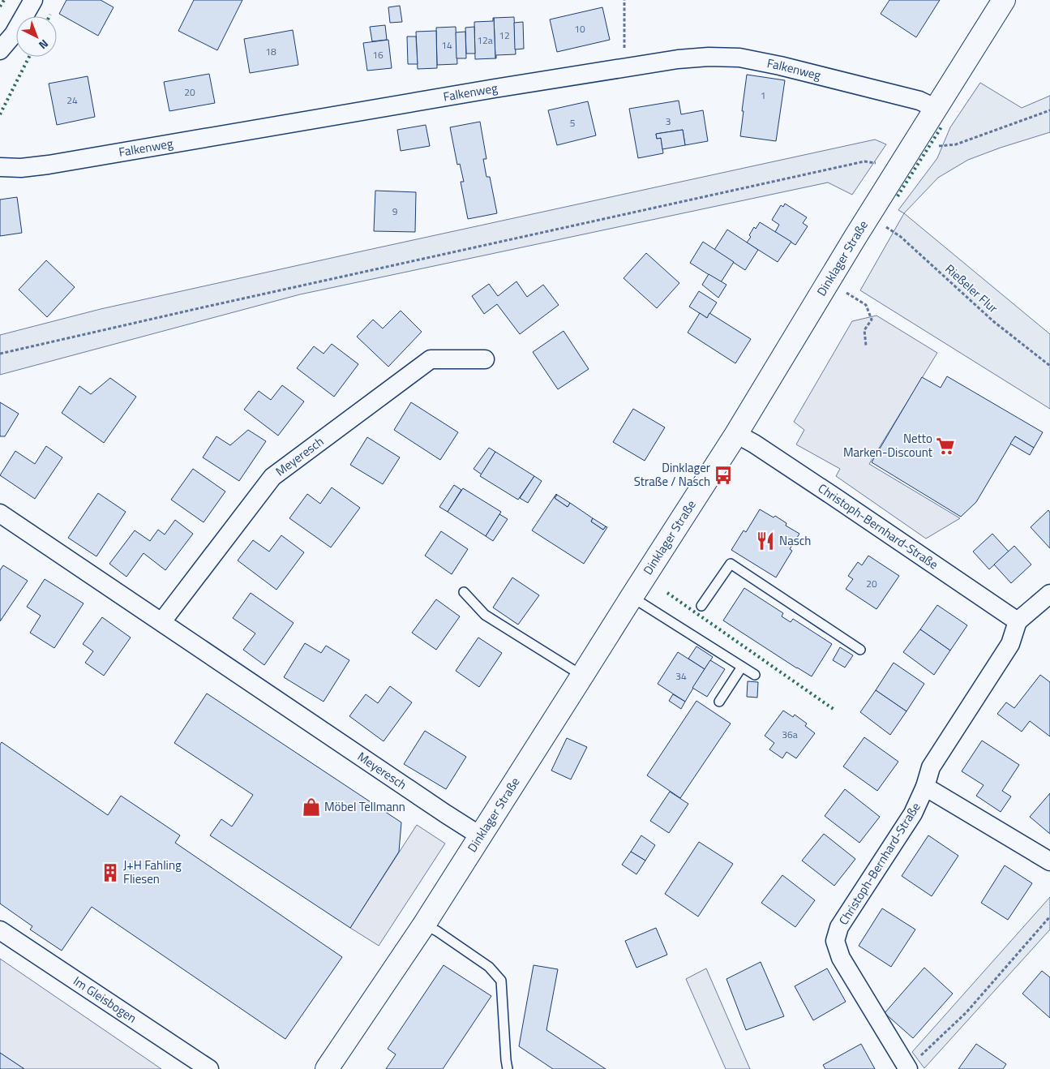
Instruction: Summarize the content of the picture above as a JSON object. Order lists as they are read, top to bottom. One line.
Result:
{"streets":{"main road":["Dinklager Straße"],"street":["Falkenweg","Meyeresch","Christoph-Bernhard-Straße","Im Gleisbogen"],"path":["Rießeler Flur"]},"crossings":[["Falkenweg","Dinklager Straße"],["Dinklager Straße","Meyeresch"],["Dinklager Straße","Christoph-Bernhard-Straße"]],"places":{"supermarket":["Netto Marken-Discount"],"bus stop":["Dinklager Straße / Nasch"],"restaurant":["Nasch"],"shop":["Möbel Tellmann"],"building":["J+H Fahling Fliesen"]},"house_numbers":["10","12","12a","14","18","16","20","1","24","3","5","9","20","34","36a"],"north":"bottom right"}
